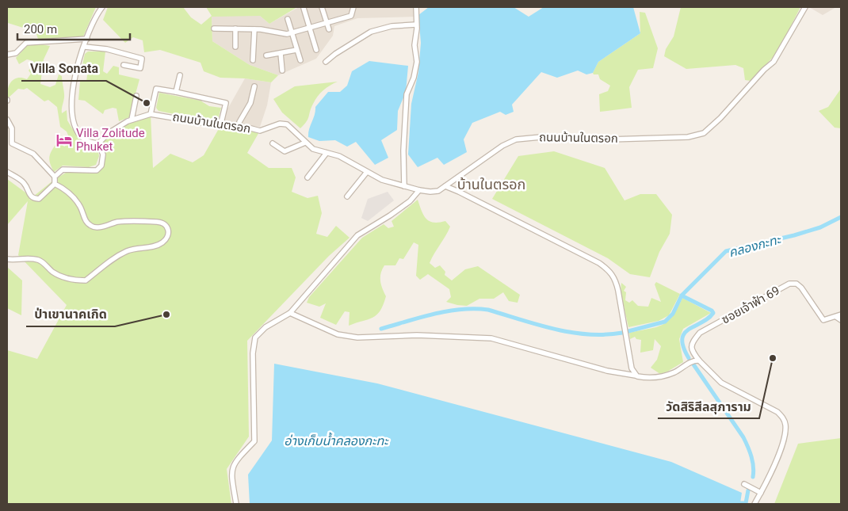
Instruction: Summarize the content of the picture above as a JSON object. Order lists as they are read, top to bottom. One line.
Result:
{"streets":{"street":["ถนนบ้านในตรอก","ซอยเจ้าฟ้า 69"]},"districts":["บ้านในตรอก"],"water":["คลองกะทะ","อ่างเก็บน้ำคลองกะทะ"],"places":{"other":["Villa Sonata","ป่าเขานาคเกิด","วัดสิริสีลสุภาราม"],"hotel":["Villa Zolitude Phuket"]},"scale_bar":"200 m"}
